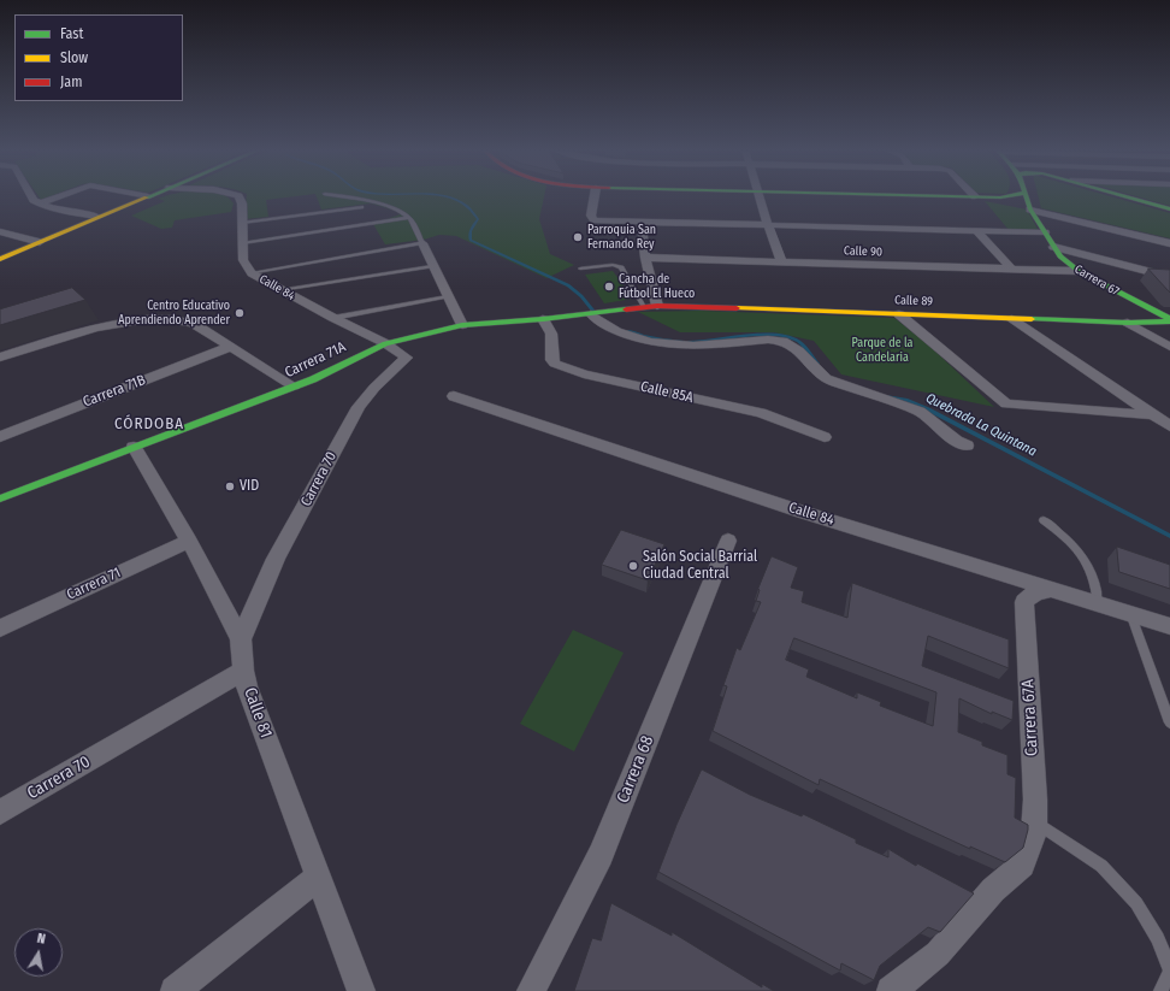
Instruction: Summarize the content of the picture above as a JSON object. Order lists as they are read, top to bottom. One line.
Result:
{"streets":{"street":["Calle 90","Carrera 67","Calle 84","Calle 89","Carrera 71A","Carrera 71B","Calle 85A","Carrera 70","Carrera 71","Calle 81","Carrera 67A","Carrera 68"]},"crossings":[["Calle 90","Carrera 67"],["Carrera 67","Calle 89"],["Calle 84","Carrera 71A"],["Calle 84","Carrera 70"],["Calle 84","Carrera 67A"],["Calle 89","Carrera 71A"],["Carrera 71A","Calle 85A"],["Carrera 71A","Carrera 70"],["Carrera 71A","Calle 81"],["Carrera 70","Calle 81"],["Carrera 71","Calle 81"]],"districts":["CÓRDOBA"],"water":["Quebrada La Quintana"],"parks":["Parque de la Candelaria"],"places":["Parroquia San Fernando Rey","Cancha de Fútbol El Hueco","Centro Educativo Aprendiendo Aprender","VID","Salón Social Barrial Ciudad Central"],"legend":["Fast","Slow","Jam"],"north":"top"}
